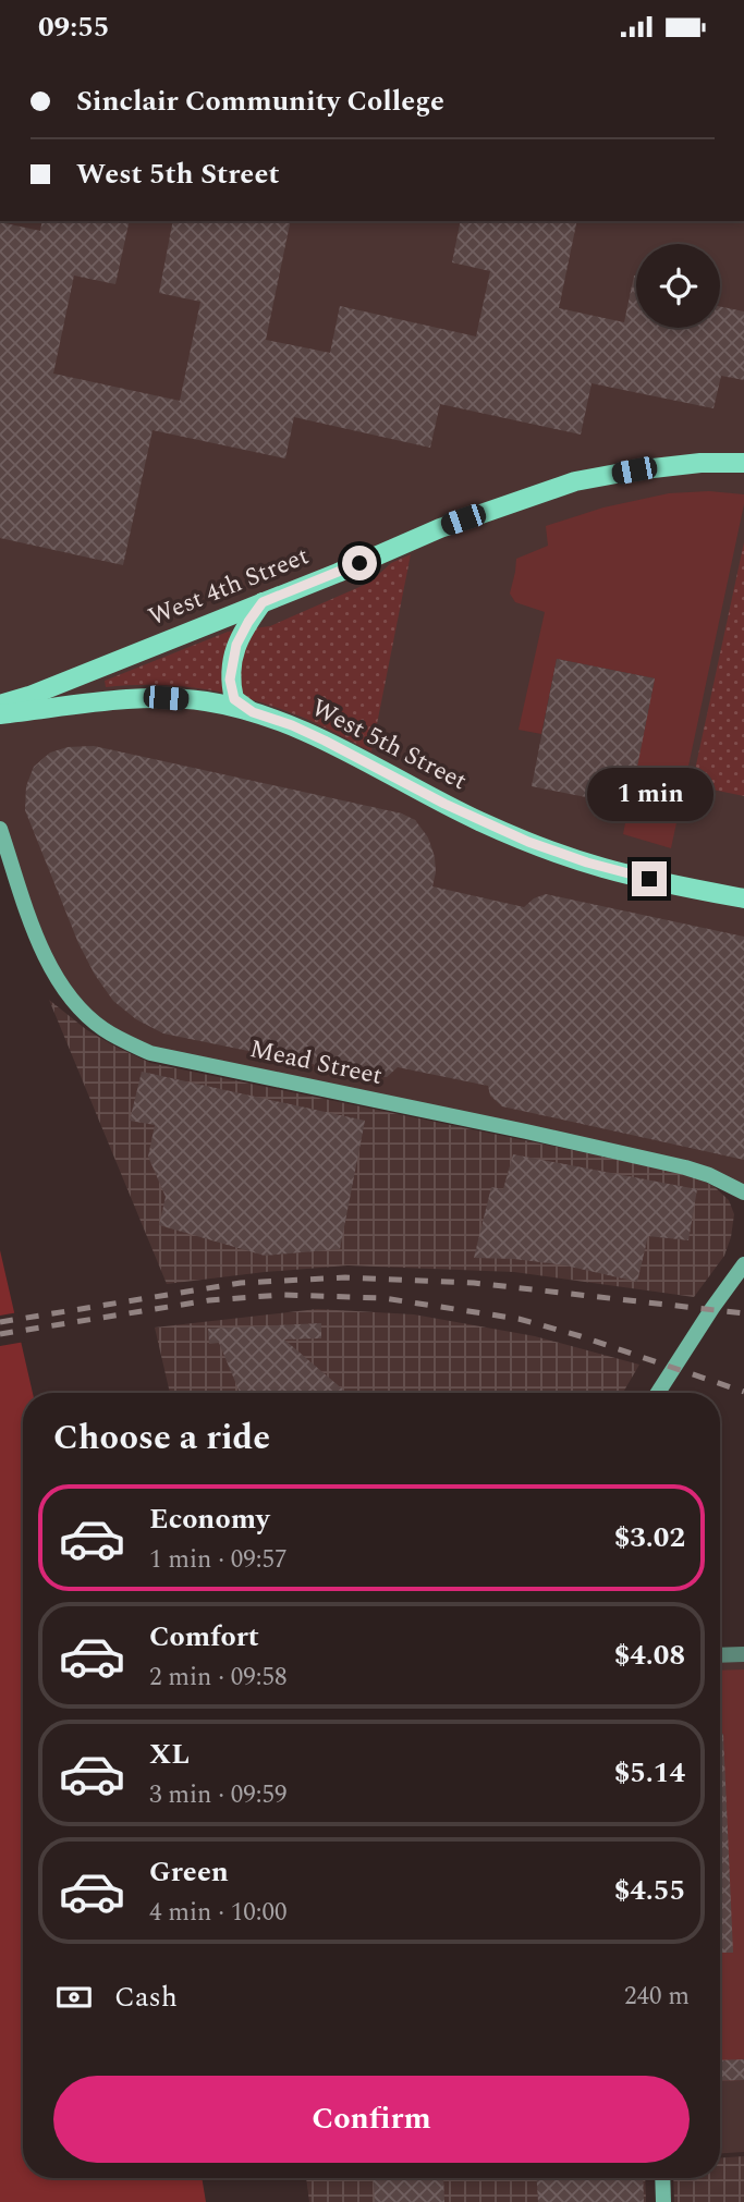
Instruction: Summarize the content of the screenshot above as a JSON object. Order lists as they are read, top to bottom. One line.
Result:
{"streets":{"main road":["West 4th Street","West 5th Street"],"street":["Mead Street"]},"page":{"status":"09:55","banner":["Sinclair Community College","West 5th Street"],"bubble":"1 min","heading":"Choose a ride","list":[{"name":"Economy","note":"1 min · 09:57","value":"$3.02"},{"name":"Comfort","note":"2 min · 09:58","value":"$4.08"},{"name":"XL","note":"3 min · 09:59","value":"$5.14"},{"name":"Green","note":"4 min · 10:00","value":"$4.55"}],"pay":["Cash","240 m"],"buttons":"Confirm"}}
